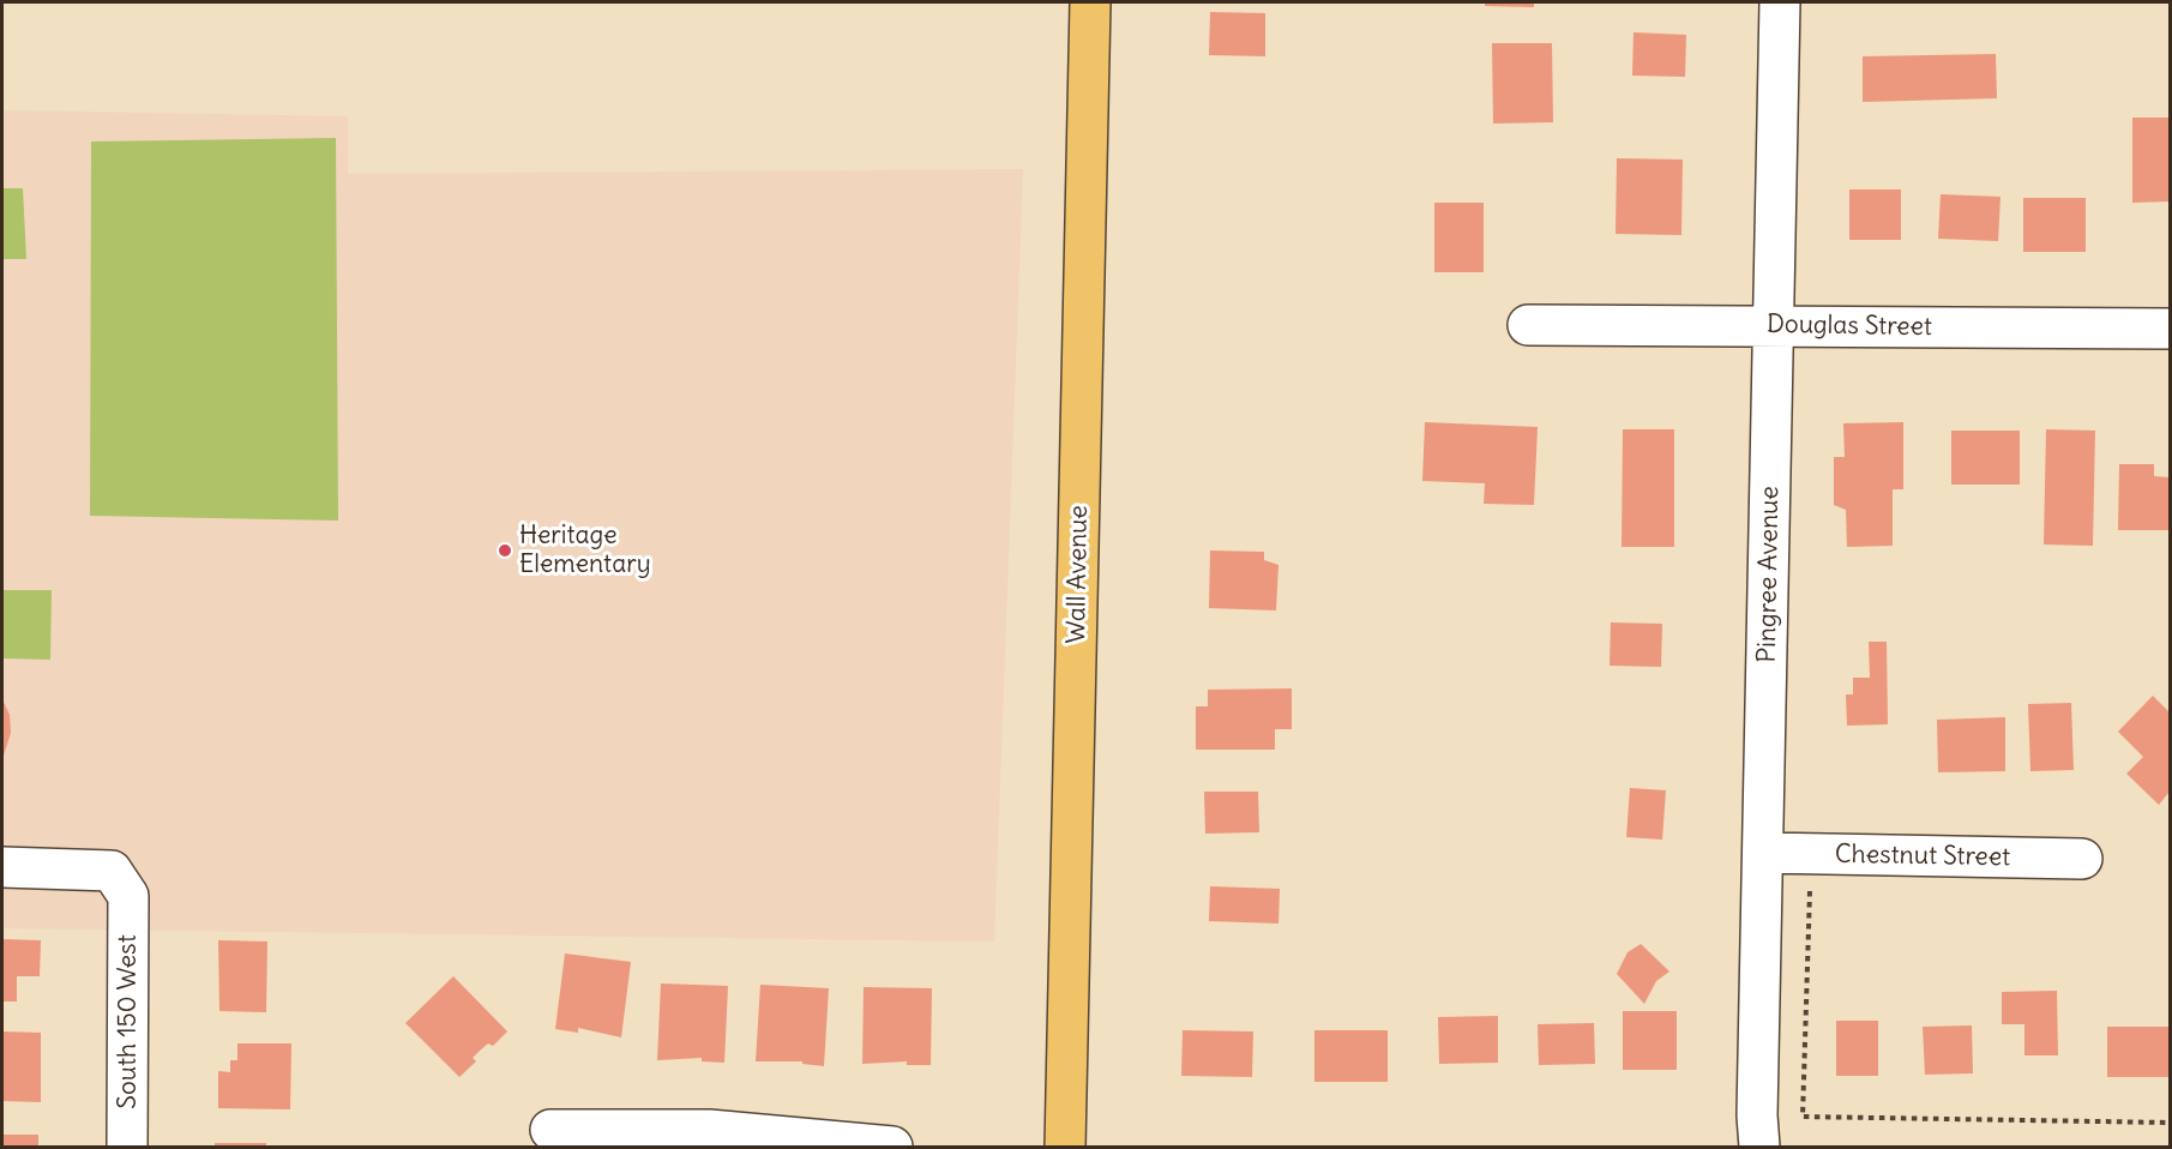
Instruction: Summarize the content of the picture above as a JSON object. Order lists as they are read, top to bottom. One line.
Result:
{"streets":{"main road":["Wall Avenue"],"street":["Douglas Street","Pingree Avenue","Chestnut Street","South 150 West"]},"crossings":[["Douglas Street","Pingree Avenue"],["Pingree Avenue","Chestnut Street"]],"places":["Heritage Elementary"]}
